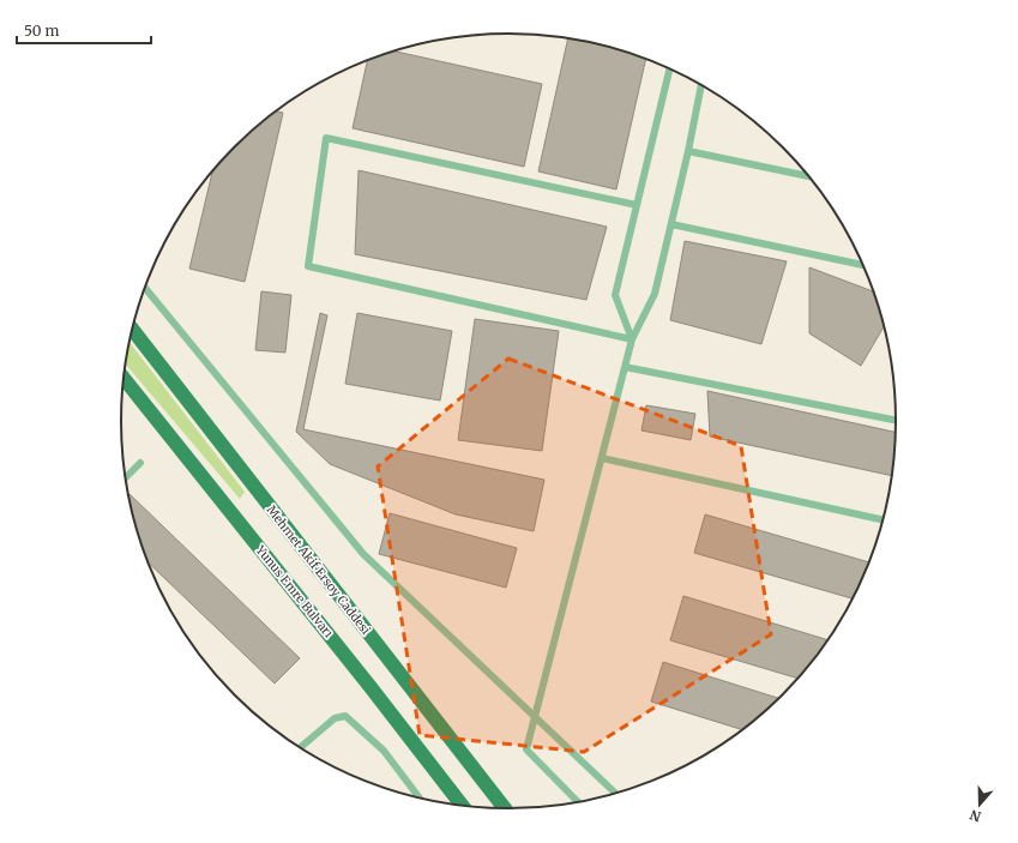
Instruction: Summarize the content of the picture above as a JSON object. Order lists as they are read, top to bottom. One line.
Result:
{"streets":{"main road":["Mehmet Akif Ersoy Caddesi","Yunus Emre Bulvarı"]},"scale_bar":"50 m","north":"bottom"}
